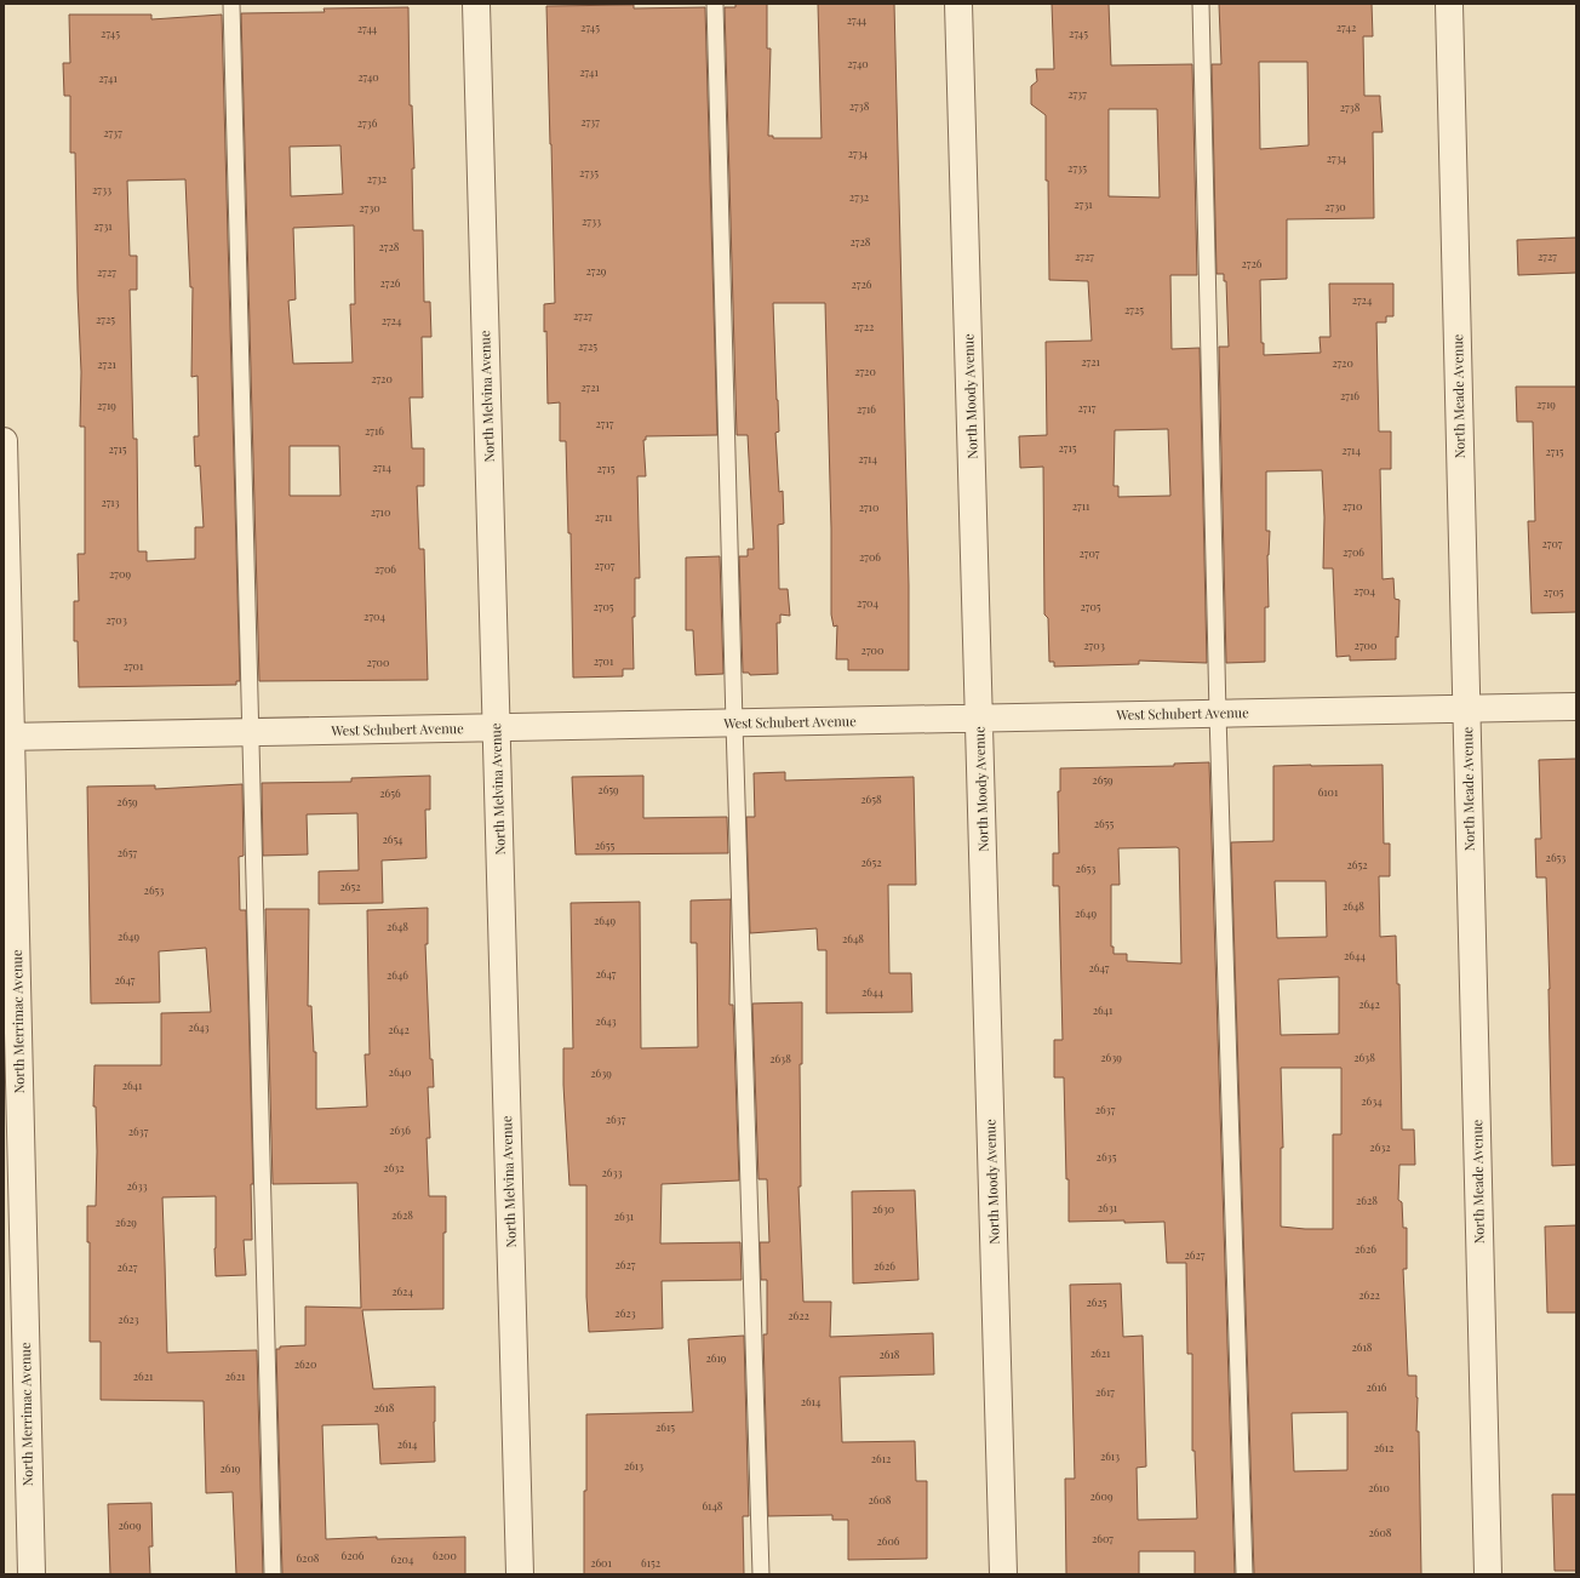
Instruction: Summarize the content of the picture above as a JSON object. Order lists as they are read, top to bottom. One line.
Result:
{"streets":{"street":["North Melvina Avenue","North Moody Avenue","North Meade Avenue","West Schubert Avenue","North Merrimac Avenue"]},"crossings":[["North Melvina Avenue","West Schubert Avenue"],["North Moody Avenue","West Schubert Avenue"],["North Meade Avenue","West Schubert Avenue"],["West Schubert Avenue","North Merrimac Avenue"]],"house_numbers":["2744","2745","2742","2744","2745","2745","2740","2741","2740","2741","2737","2738","2738","2737","2736","2737","2734","2734","2735","2735","2732","2733","2732","2731","2730","2730","2733","2731","2728","2728","2727","2727","2726","2729","2727","2726","2726","2724","2725","2727","2725","2724","2722","2725","2721","2720","2721","2720","2720","2721","2716","2719","2719","2717","2716","2717","2716","2715","2715","2714","2715","2714","2714","2715","2713","2711","2710","2710","2710","2711","2707","2706","2707","2706","2707","2706","2709","2704","2705","2704","2705","2705","2704","2703","2703","2700","2700","2701","2700","2701","2659","2659","6101","2656","2658","2659","2655","2654","2655","2657","2653","2652","2652","2653","2652","2653","2648","2649","2649","2648","2649","2648","2644","2647","2647","2646","2647","2644","2642","2641","2643","2643","2642","2639","2638","2638","2640","2639","2641","2634","2637","2637","2636","2637","2632","2635","2632","2633","2633","2628","2631","2630","2628","2631","2629","2626","2627","2627","2626","2627","2624","2622","2625","2623","2622","2623","2618","2621","2618","2619","2620","2621","2621","2616","2617","2614","2618","2615","2614","2612","2613","2612","2613","2619","2610","2609","2608","6148","2609","2608","2607","2606","6206","6200","6208","6204","2601","6152"]}
